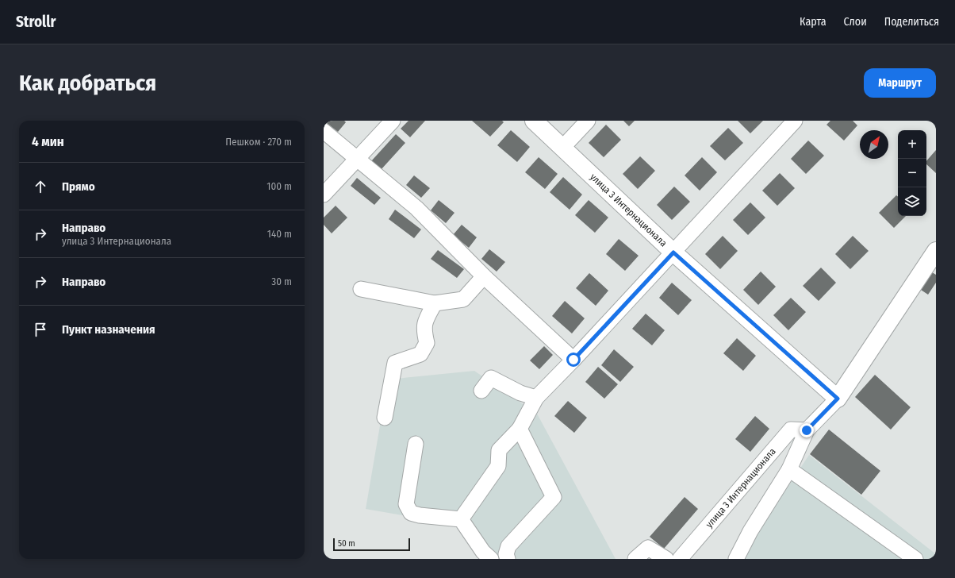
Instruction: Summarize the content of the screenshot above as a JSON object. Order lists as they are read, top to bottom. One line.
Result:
{"streets":{"main road":["улица 3 Интернационала"]},"scale_bar":"50 m","north":"top right","page":{"header":"Strollr","nav":["Карта","Слои","Поделиться"],"buttons":"Маршрут","title":"Как добраться","heading":["4 мин","Пешком · 270 m"],"map_buttons":["+","−"],"list":[["Прямо","100 m"],["Направо","улица 3 Интернационала","140 m"],["Направо","30 m"],"Пункт назначения"],"scale":"50 m"}}
